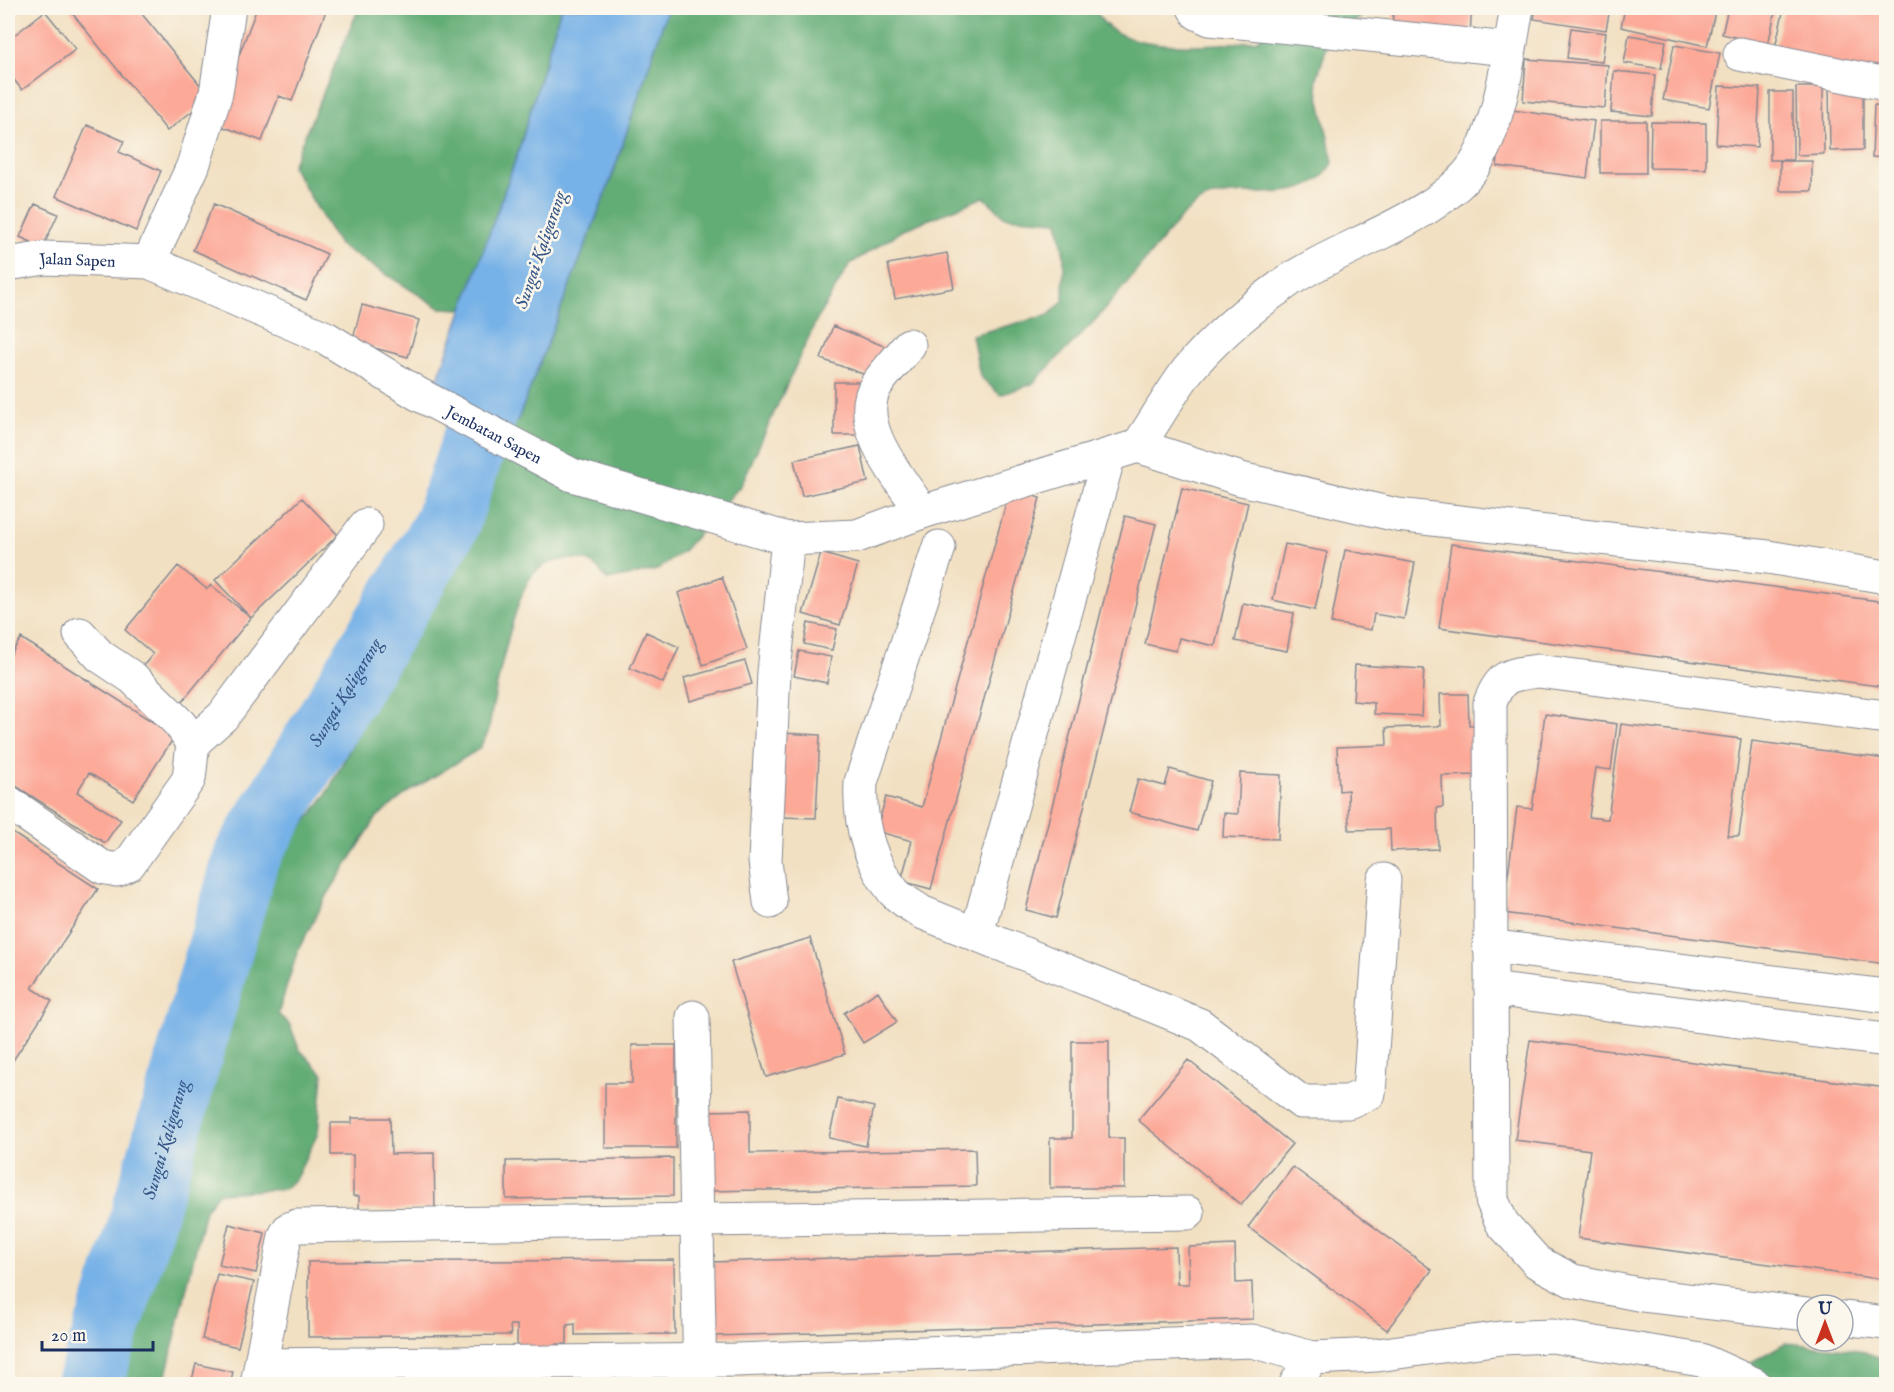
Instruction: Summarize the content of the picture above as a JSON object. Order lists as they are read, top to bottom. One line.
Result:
{"streets":{"street":["Jalan Sapen","Jembatan Sapen"]},"crossings":[["Jalan Sapen","Jembatan Sapen"]],"water":["Sungai Kaligarang"],"scale_bar":"20 m","north":"top"}
